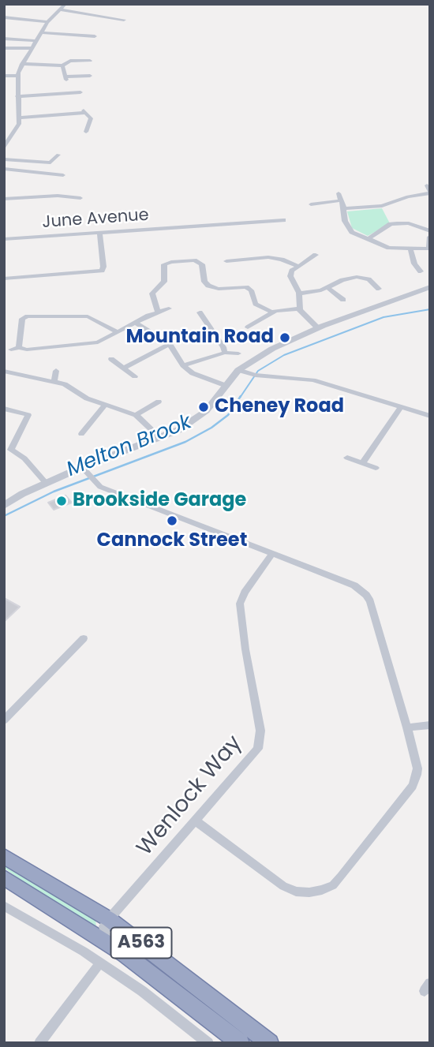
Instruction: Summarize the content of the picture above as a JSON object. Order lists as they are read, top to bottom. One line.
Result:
{"streets":{"highway":["A563"],"street":["June Avenue","Wenlock Way"]},"crossings":[["Wenlock Way","A563"]],"water":["Melton Brook"],"places":["Mountain Road","Cheney Road","Brookside Garage","Cannock Street"]}
